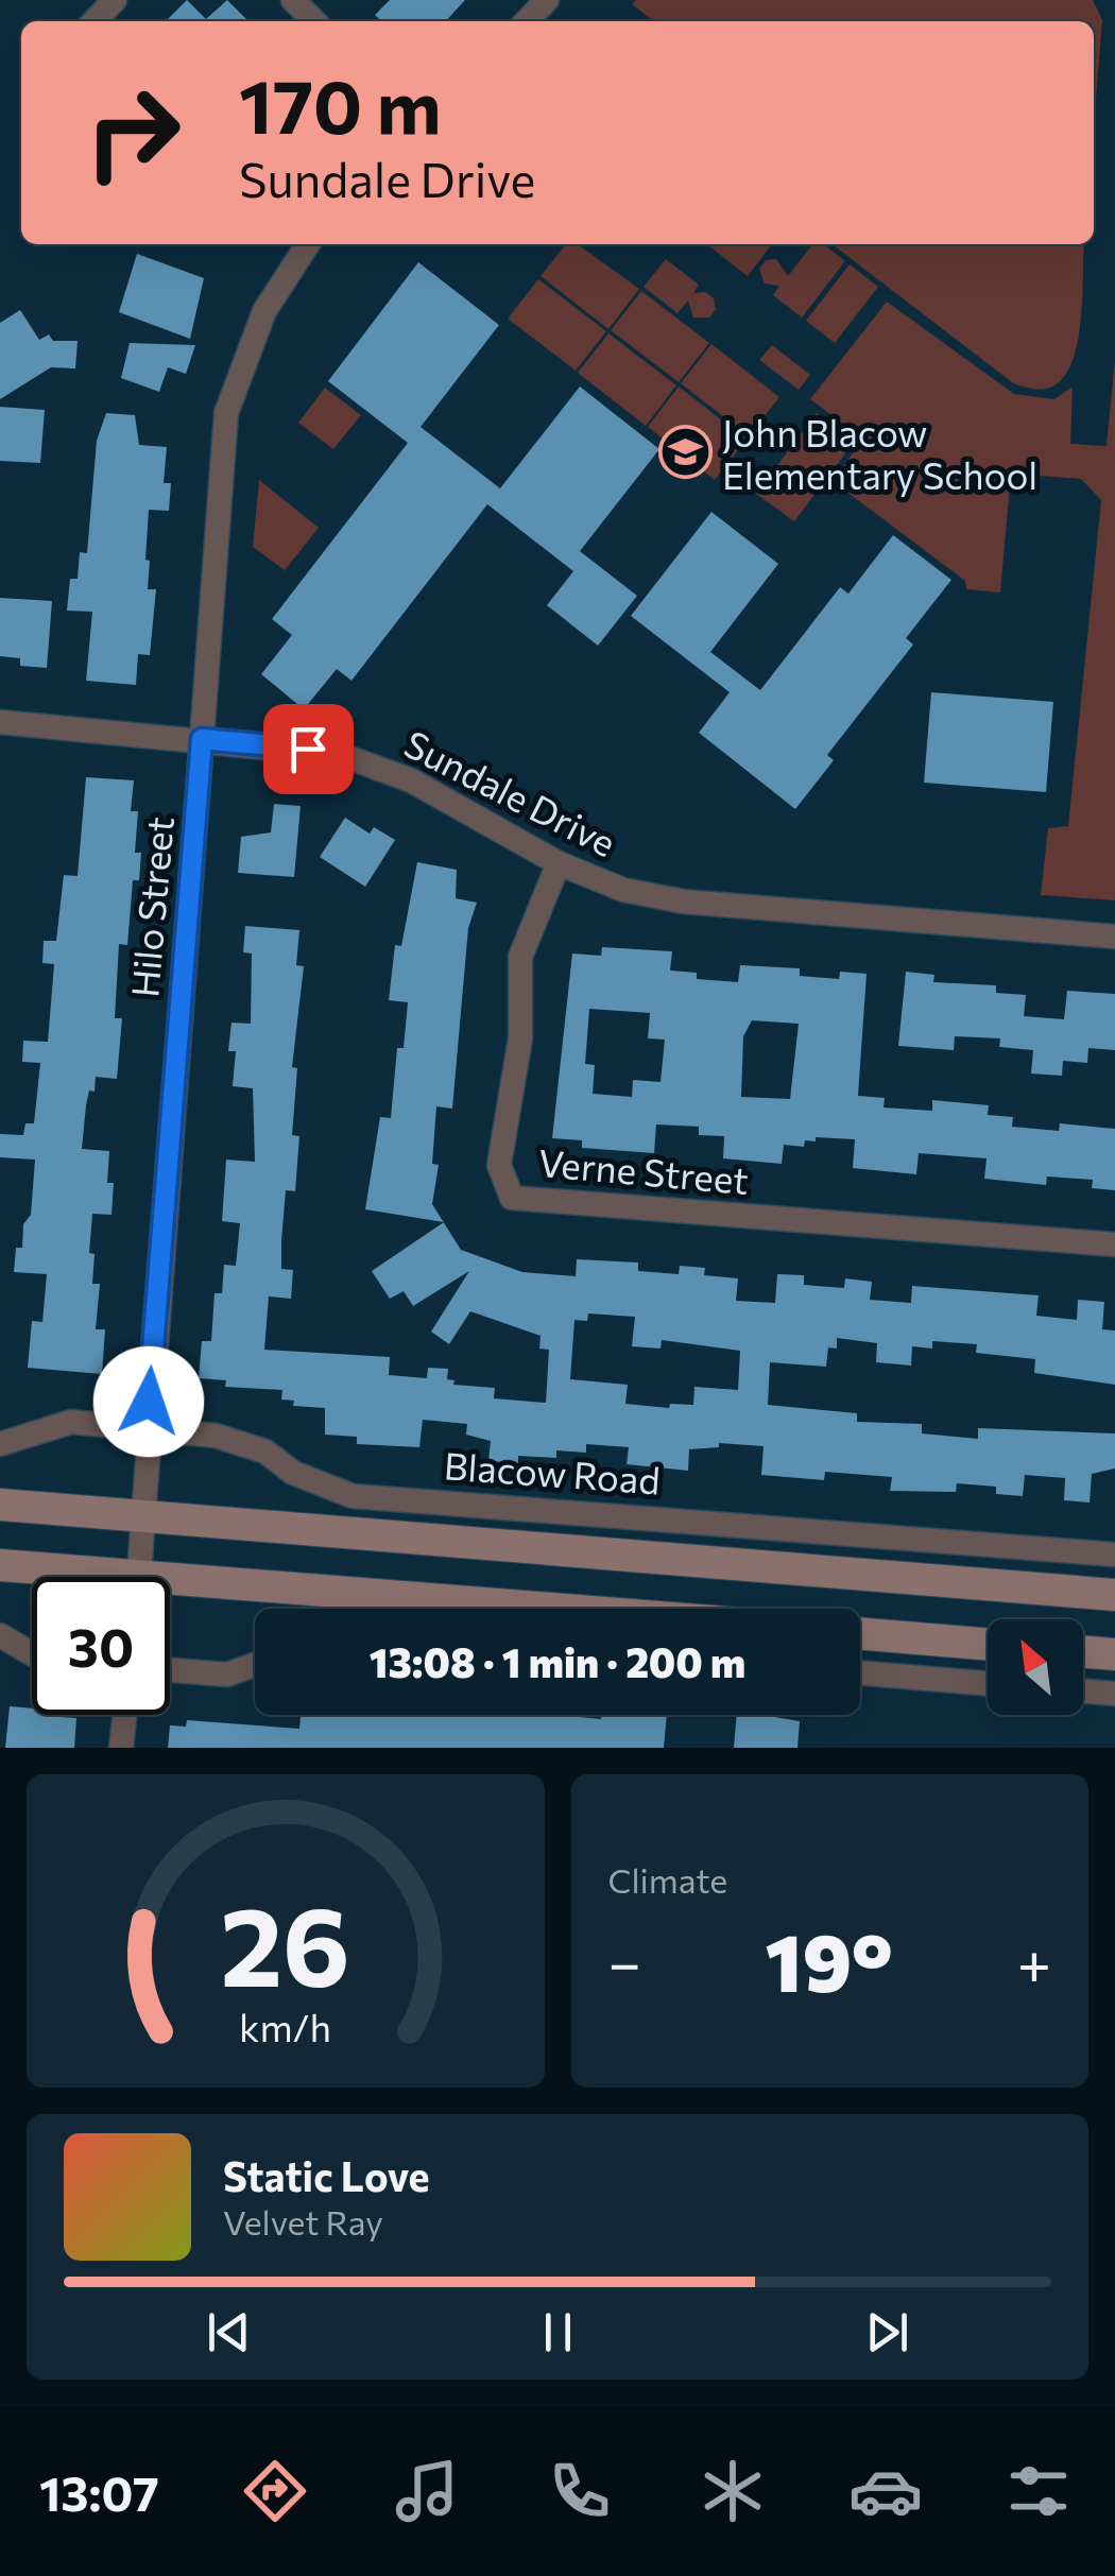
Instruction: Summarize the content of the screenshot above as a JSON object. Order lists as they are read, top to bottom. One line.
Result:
{"streets":{"main road":["Blacow Road"],"street":["Sundale Drive","Hilo Street","Verne Street"]},"crossings":[["Sundale Drive","Hilo Street"],["Sundale Drive","Verne Street"],["Hilo Street","Blacow Road"]],"places":{"school or university":["John Blacow Elementary School"]},"north":"top left","page":{"turn":["170 m","Sundale Drive"],"limit":"30","trip":"13:08 · 1 min · 200 m","tile":"Climate","heat":["−","19°","+"],"song":["Static Love","Velvet Ray"],"tabs":"13:07","gauge":["26","km/h"]}}
